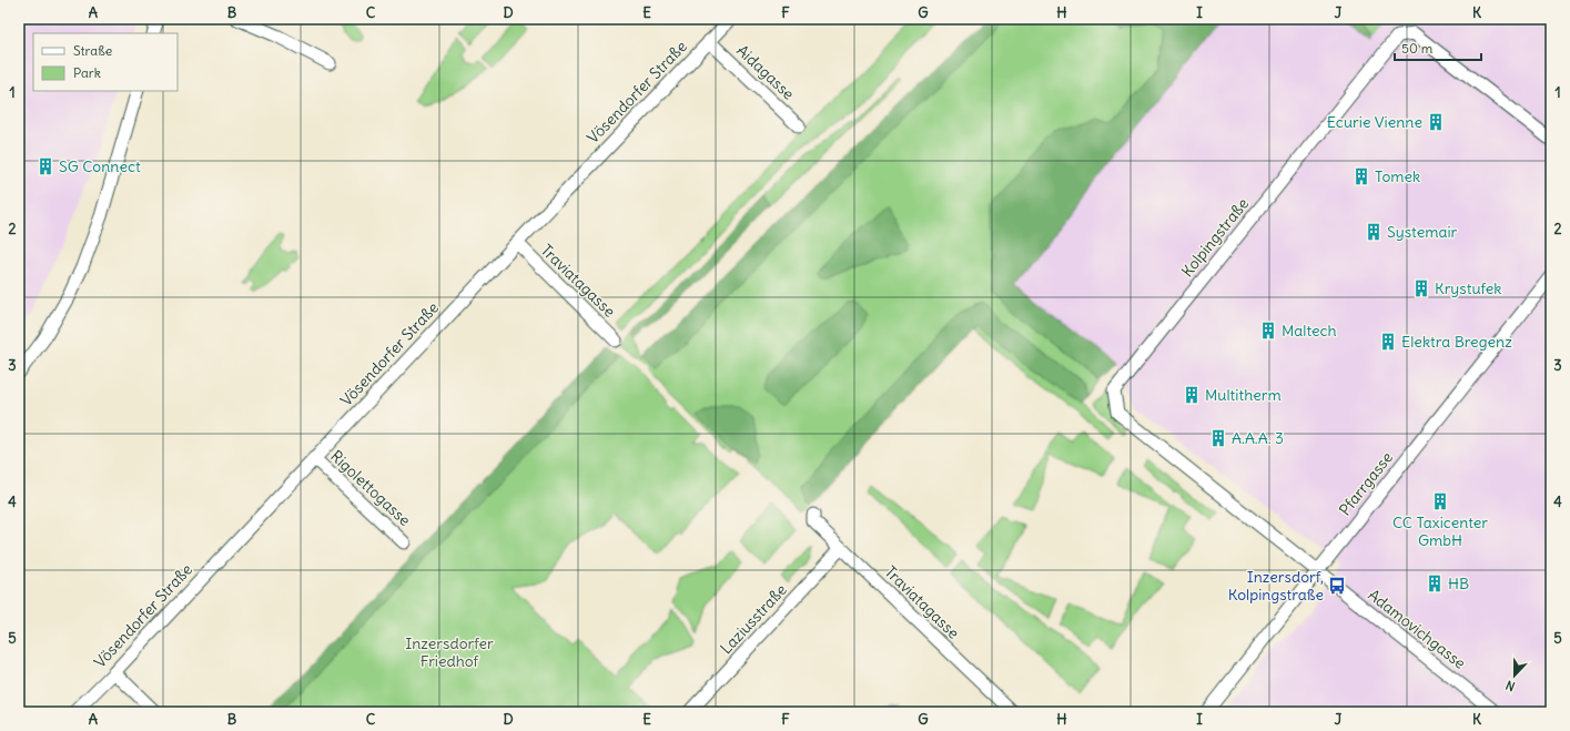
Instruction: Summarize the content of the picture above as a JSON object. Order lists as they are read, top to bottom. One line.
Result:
{"streets":{"street":["Aidagasse","Vösendorfer Straße","Kolpingstraße","Traviatagasse","Pfarrgasse","Rigolettogasse","Laziusstraße","Adamovichgasse"]},"crossings":[["Aidagasse","Vösendorfer Straße"],["Vösendorfer Straße","Traviatagasse"],["Vösendorfer Straße","Rigolettogasse"],["Kolpingstraße","Pfarrgasse"],["Kolpingstraße","Adamovichgasse"],["Traviatagasse","Laziusstraße"],["Pfarrgasse","Adamovichgasse"]],"parks":["Inzersdorfer Friedhof"],"places":{"building":["Ecurie Vienne","SG Connect","Tomek","Systemair","Krystufek","Maltech","Elektra Bregenz","Multitherm","A.A.A. 3","CC Taxicenter GmbH","HB"],"bus stop":["Inzersdorf, Kolpingstraße"]},"legend":["Straße","Park"],"scale_bar":"50 m","north":"bottom","grid":{"columns":["A","B","C","D","E","F","G","H","I","J","K"],"rows":["1","2","3","4","5"]}}
